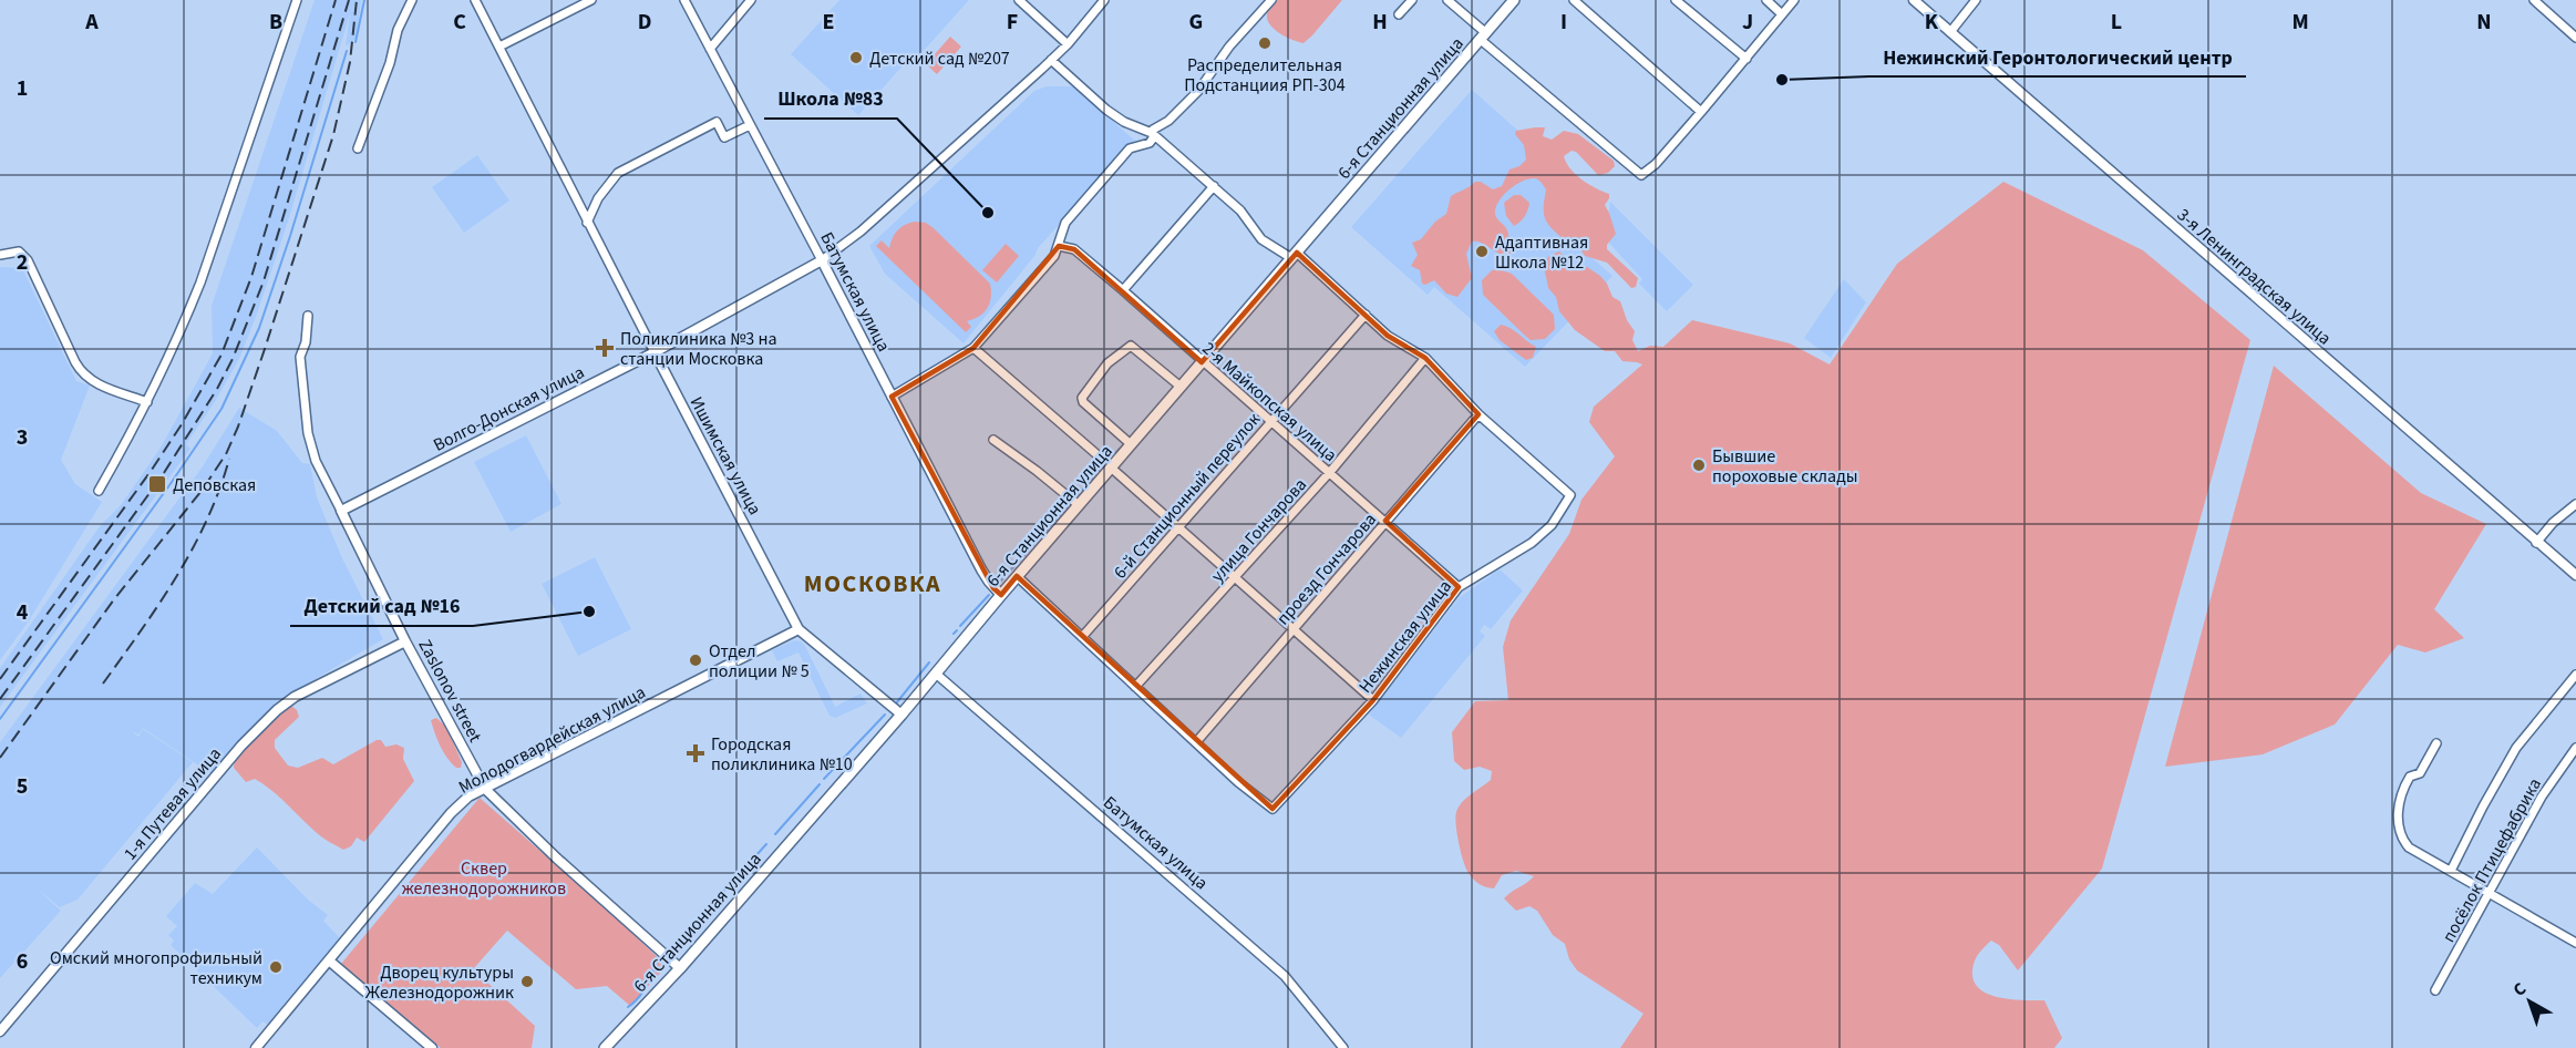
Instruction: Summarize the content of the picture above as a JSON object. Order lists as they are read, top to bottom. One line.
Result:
{"streets":{"main road":["6-я Станционная улица"],"street":["3-я Ленинградская улица","Батумская улица","2-я Майкопская улица","Волго-Донская улица","Ишимская улица","6-й Станционный переулок","улица Гончарова","проезд Гончарова","Нежинская улица","Zaslonov street","Молодогвардейская улица","1-я Путевая улица","посёлок Птицефабрика"]},"crossings":[["6-я Станционная улица","Батумская улица"],["6-я Станционная улица","2-я Майкопская улица"],["6-я Станционная улица","Ишимская улица"],["6-я Станционная улица","Zaslonov street"],["Батумская улица","Волго-Донская улица"],["2-я Майкопская улица","6-й Станционный переулок"],["2-я Майкопская улица","улица Гончарова"],["2-я Майкопская улица","проезд Гончарова"],["2-я Майкопская улица","Нежинская улица"],["Волго-Донская улица","Ишимская улица"],["Волго-Донская улица","Zaslonov street"],["Ишимская улица","Молодогвардейская улица"],["проезд Гончарова","Нежинская улица"],["Zaslonov street","Молодогвардейская улица"],["Zaslonov street","1-я Путевая улица"]],"districts":["МОСКОВКА"],"parks":["Сквер железнодорожников"],"places":{"other":["Распределительная Подстанциия РП-304","Детский сад №207","Нежинский Геронтологический центр","Школа №83","Адаптивная Школа №12","Бывшие пороховые склады","Детский сад №16","Отдел полиции № 5","Омский многопрофильный техникум","Дворец культуры Железнодорожник"],"health":["Поликлиника №3 на станции Московка","Городская поликлиника №10"],"transit":["Деповская"]},"north":"top left","grid":{"columns":["A","B","C","D","E","F","G","H","I","J","K","L","M","N"],"rows":["1","2","3","4","5","6"]}}
